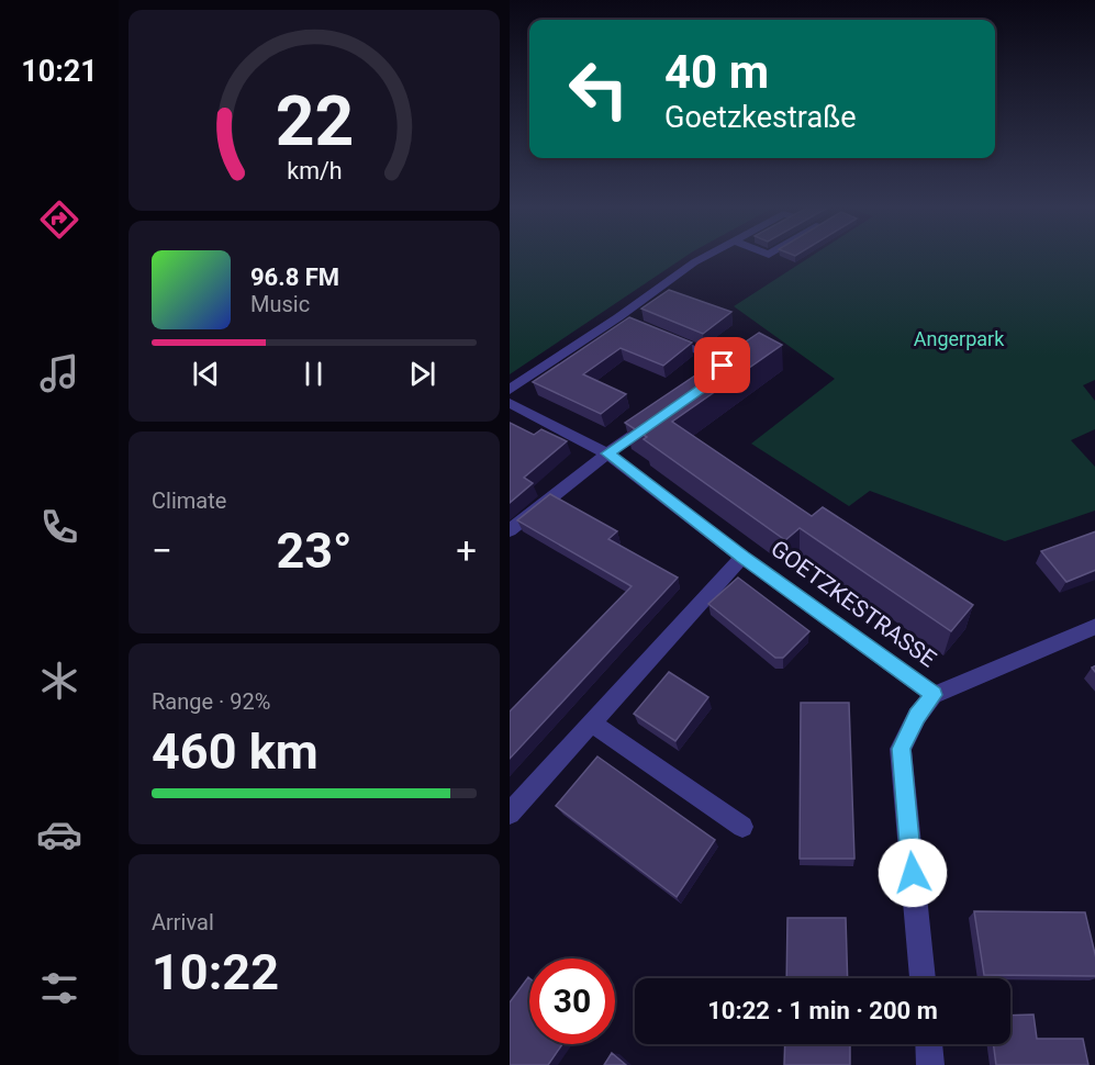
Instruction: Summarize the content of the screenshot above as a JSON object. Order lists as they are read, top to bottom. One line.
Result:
{"streets":{"street":["GOETZKESTRASSE"]},"parks":["Angerpark"],"page":{"tabs":"10:21","turn":["40 m","Goetzkestraße"],"song":["96.8 FM","Music"],"tile":["Climate",["Range · 92%","460 km"],["Arrival","10:22"]],"heat":["−","23°","+"],"limit":"30","trip":"10:22 · 1 min · 200 m","gauge":["22","km/h"]}}
